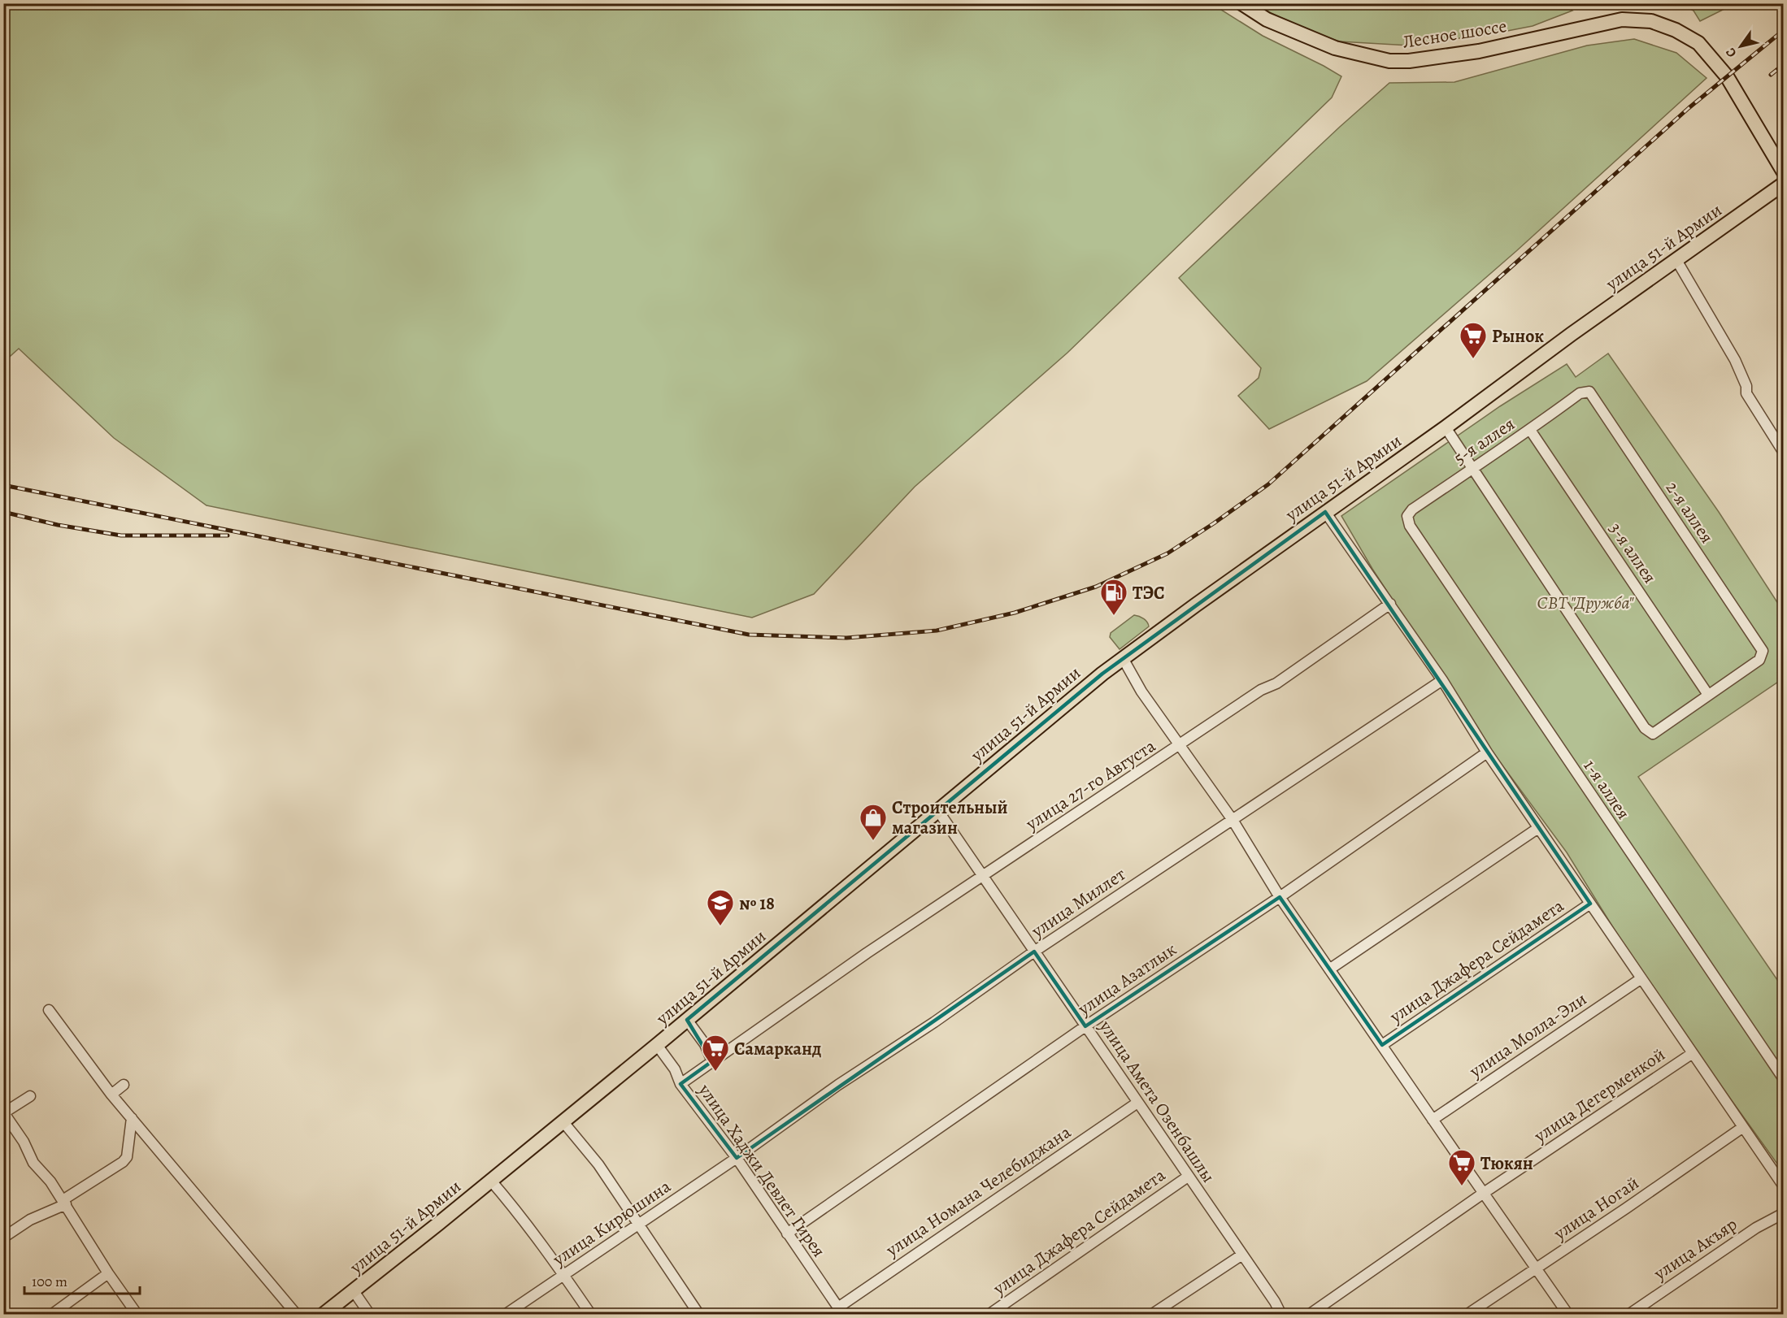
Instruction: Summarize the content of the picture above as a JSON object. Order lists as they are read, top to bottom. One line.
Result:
{"streets":{"main road":["Лесное шоссе","улица 51-й Армии"],"street":["5-я аллея","2-я аллея","3-я аллея","улица 27-го Августа","1-я аллея","улица Миллет","улица Джафера Сейдамета","улица Азатлык","улица Молла-Эли","улица Дегерменкой","улица Амета Озенбашлы","улица Хаджи Девлет Гирея","улица Номана Челебиджана","улица Ногай","улица Кирюшина","улица Акъяр"]},"crossings":[["улица 51-й Армии","улица Амета Озенбашлы"],["улица 51-й Армии","улица Хаджи Девлет Гирея"],["5-я аллея","2-я аллея"],["5-я аллея","3-я аллея"],["5-я аллея","1-я аллея"],["2-я аллея","3-я аллея"],["улица 27-го Августа","улица Амета Озенбашлы"],["улица 27-го Августа","улица Хаджи Девлет Гирея"],["улица Миллет","улица Амета Озенбашлы"],["улица Миллет","улица Хаджи Девлет Гирея"],["улица Миллет","улица Кирюшина"],["улица Джафера Сейдамета","улица Амета Озенбашлы"],["улица Азатлык","улица Амета Озенбашлы"],["улица Азатлык","улица Хаджи Девлет Гирея"],["улица Амета Озенбашлы","улица Номана Челебиджана"],["улица Хаджи Девлет Гирея","улица Номана Челебиджана"],["улица Хаджи Девлет Гирея","улица Кирюшина"]],"parks":["СВТ \"Дружба\""],"places":{"supermarket":["Рынок","Самарканд","Тюкян"],"fuel station":["ТЭС"],"shop":["Строительный магазин"],"school or university":["№ 18"]},"scale_bar":"100 m","north":"bottom left"}
